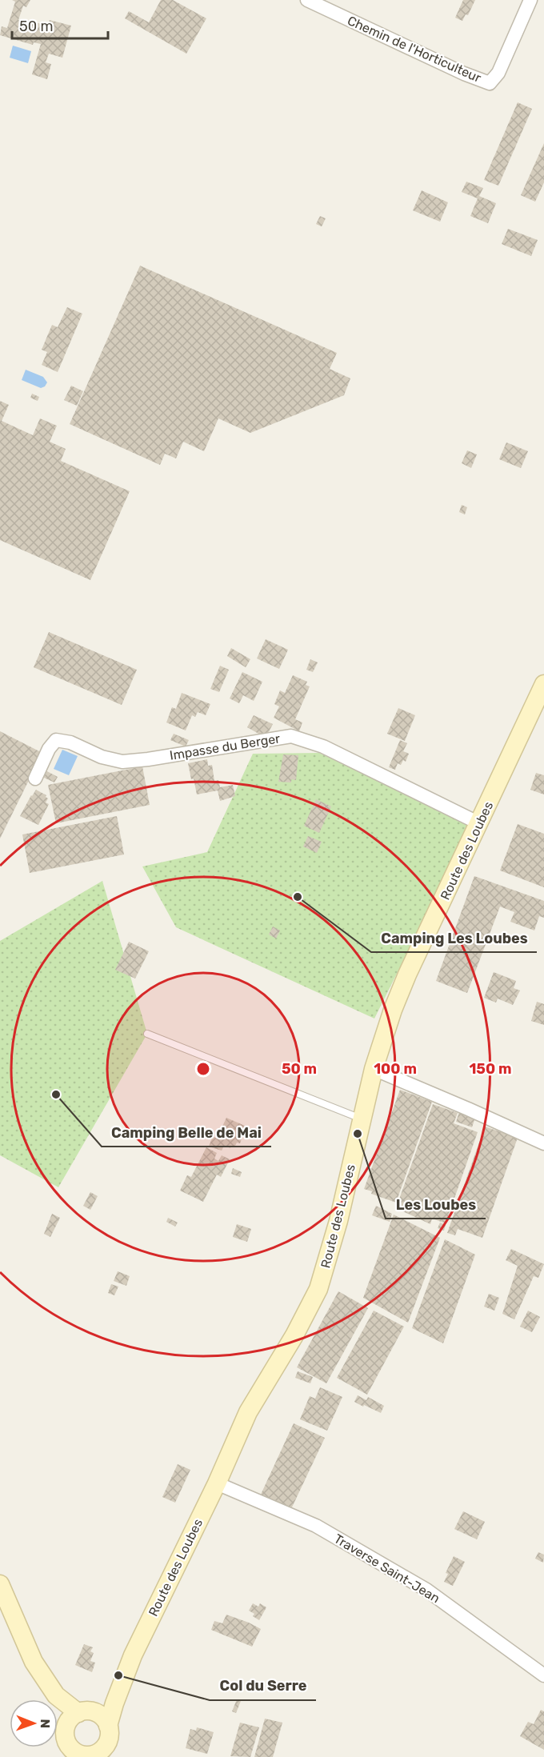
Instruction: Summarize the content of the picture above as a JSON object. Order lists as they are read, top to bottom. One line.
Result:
{"streets":{"main road":["Route des Loubes"],"street":["Chemin de l'Horticulteur","Impasse du Berger","Traverse Saint-Jean"]},"crossings":[["Impasse du Berger","Route des Loubes"],["Route des Loubes","Traverse Saint-Jean"]],"places":["Camping Les Loubes","Camping Belle de Mai","Les Loubes","Col du Serre"],"scale_bar":"50 m","north":"right","rings":["50 m","100 m","150 m"]}
